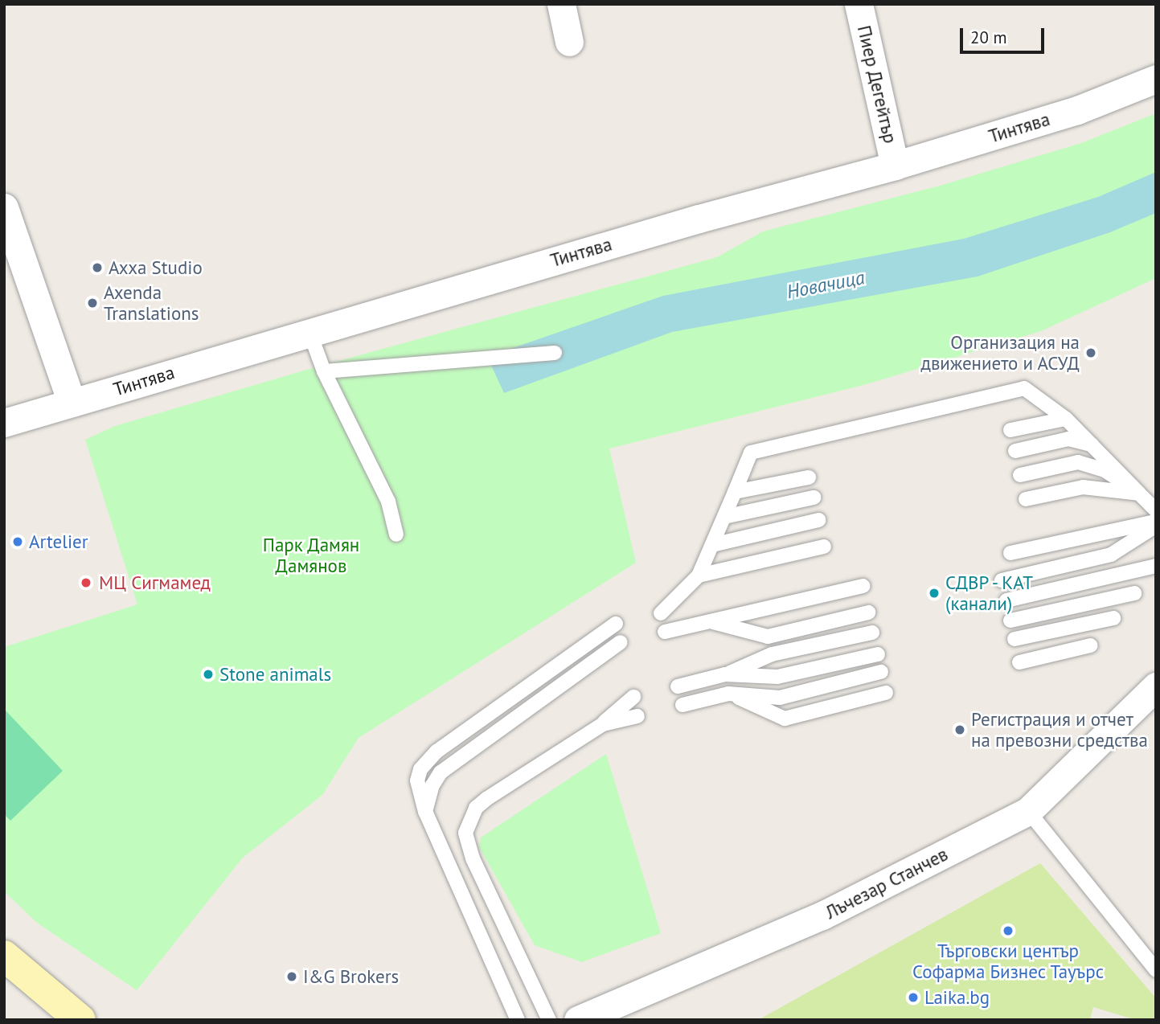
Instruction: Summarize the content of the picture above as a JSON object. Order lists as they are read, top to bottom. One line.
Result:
{"streets":{"street":["Пиер Дегейтър","Тинтява","Лъчезар Станчев"]},"crossings":[["Пиер Дегейтър","Тинтява"]],"water":["Новачица"],"parks":["Парк Дамян Дамянов"],"places":["Axxa Studio","Axenda Translations","Организация на движението и АСУД","Artelier","МЦ Сигмамед","СДВР - КАТ (канали)","Stone animals","Регистрация и отчет на превозни средства","Търговски център Софарма Бизнес Тауърс","I&G Brokers","Laika.bg"],"scale_bar":"20 m"}
